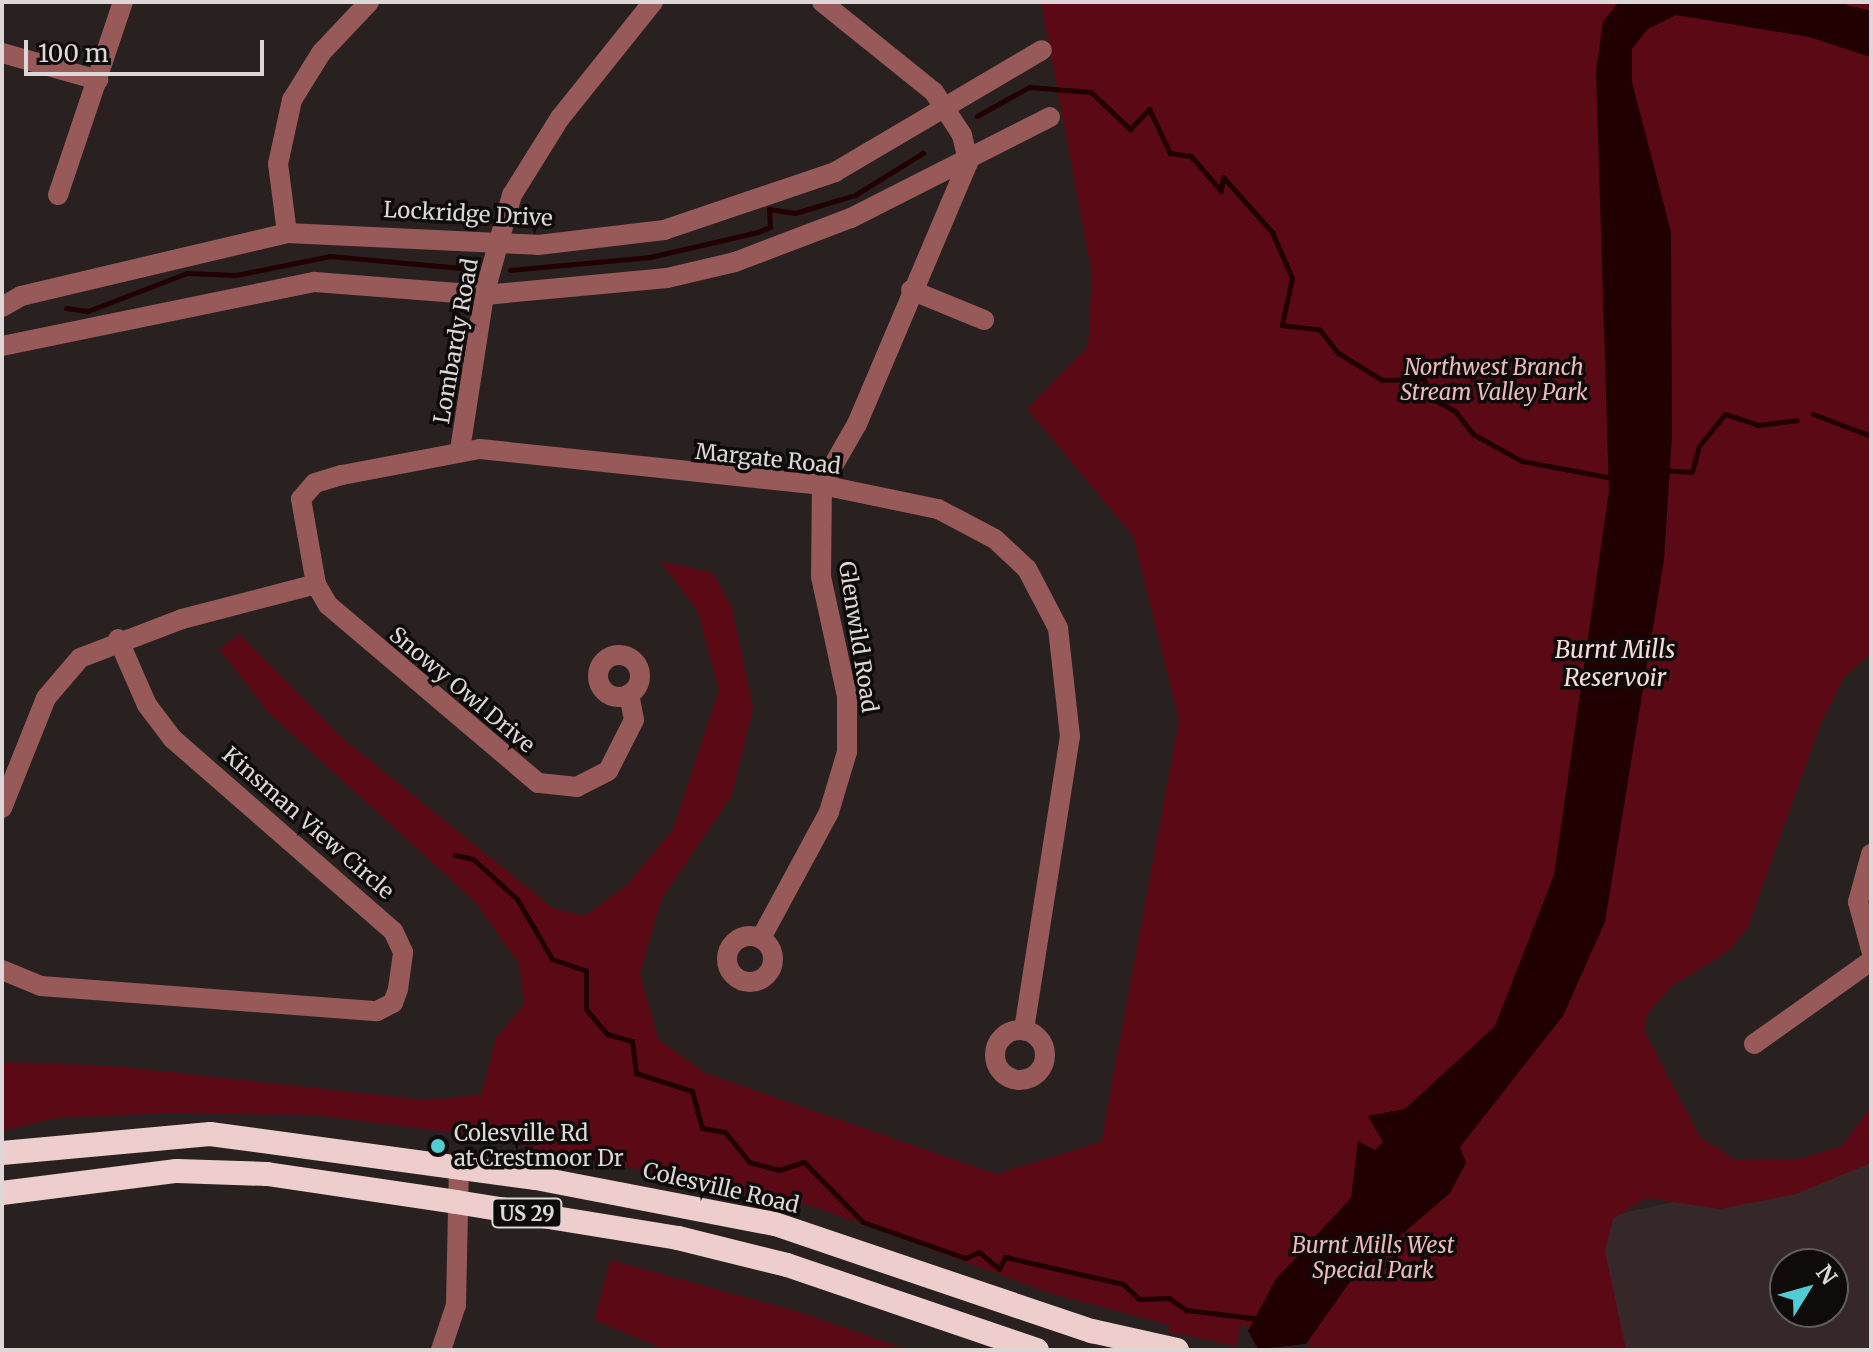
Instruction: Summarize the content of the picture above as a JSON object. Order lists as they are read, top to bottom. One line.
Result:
{"streets":{"highway":["Colesville Road","US 29"],"street":["Lockridge Drive","Lombardy Road","Margate Road","Glenwild Road","Snowy Owl Drive","Kinsman View Circle"]},"crossings":[["Lockridge Drive","Lombardy Road"],["Lombardy Road","Margate Road"],["Margate Road","Glenwild Road"],["Margate Road","Snowy Owl Drive"]],"water":["Burnt Mills Reservoir"],"parks":["Northwest Branch Stream Valley Park","Burnt Mills West Special Park"],"places":["Colesville Rd at Crestmoor Dr"],"scale_bar":"100 m","north":"top right"}
